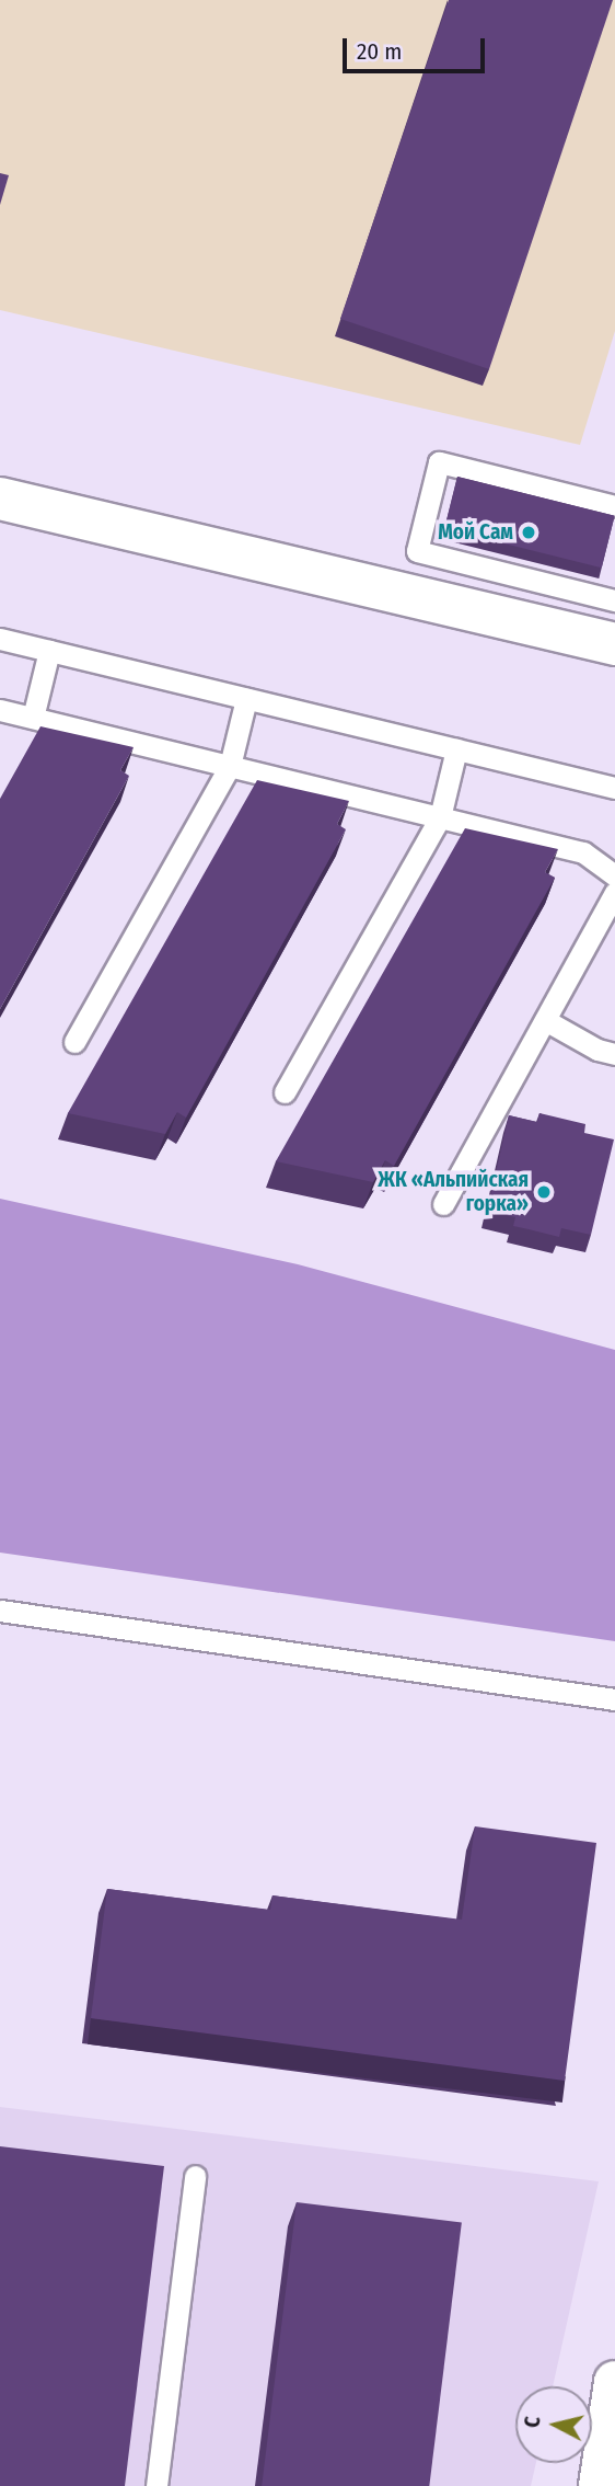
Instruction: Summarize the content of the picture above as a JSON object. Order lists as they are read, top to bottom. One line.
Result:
{"places":["Мой Сам","ЖК «Альпийская горка»"],"scale_bar":"20 m","north":"left"}
